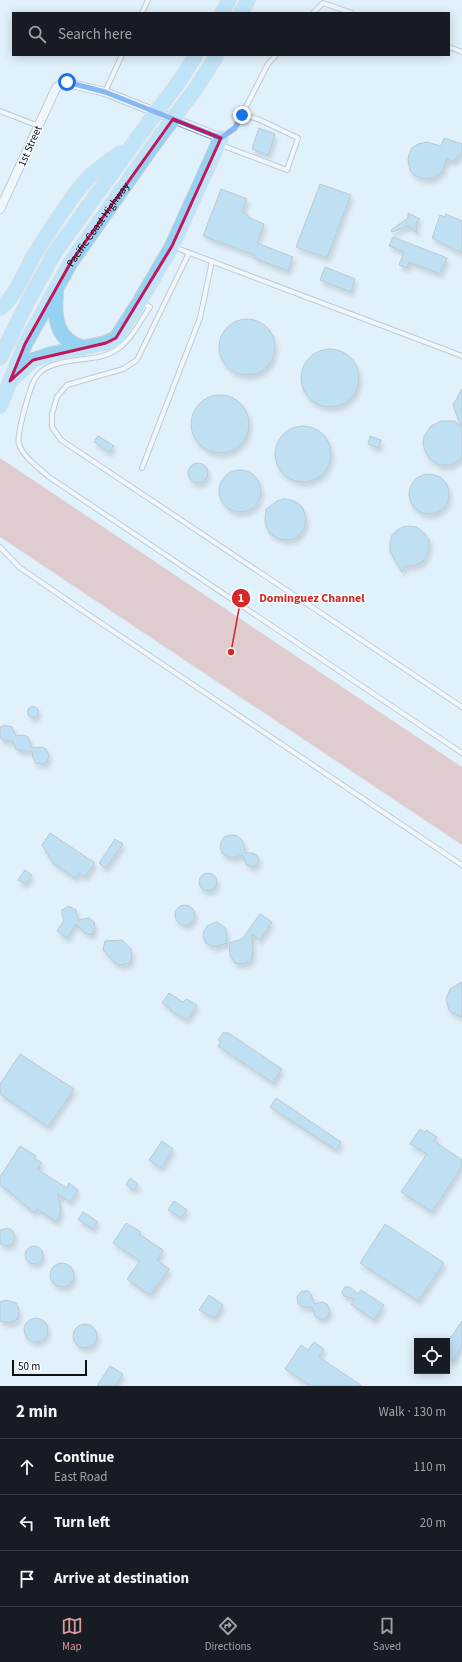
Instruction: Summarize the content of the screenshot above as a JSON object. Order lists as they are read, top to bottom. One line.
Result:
{"streets":{"highway":["Pacific Coast Highway"],"street":["1st Street"]},"places":["Dominguez Channel"],"scale_bar":"50 m","page":{"search":"Search here","scale":"50 m","heading":["2 min","Walk · 130 m"],"list":[["Continue","East Road","110 m"],["Turn left","20 m"],"Arrive at destination"],"nav":["Map","Directions","Saved"]}}
